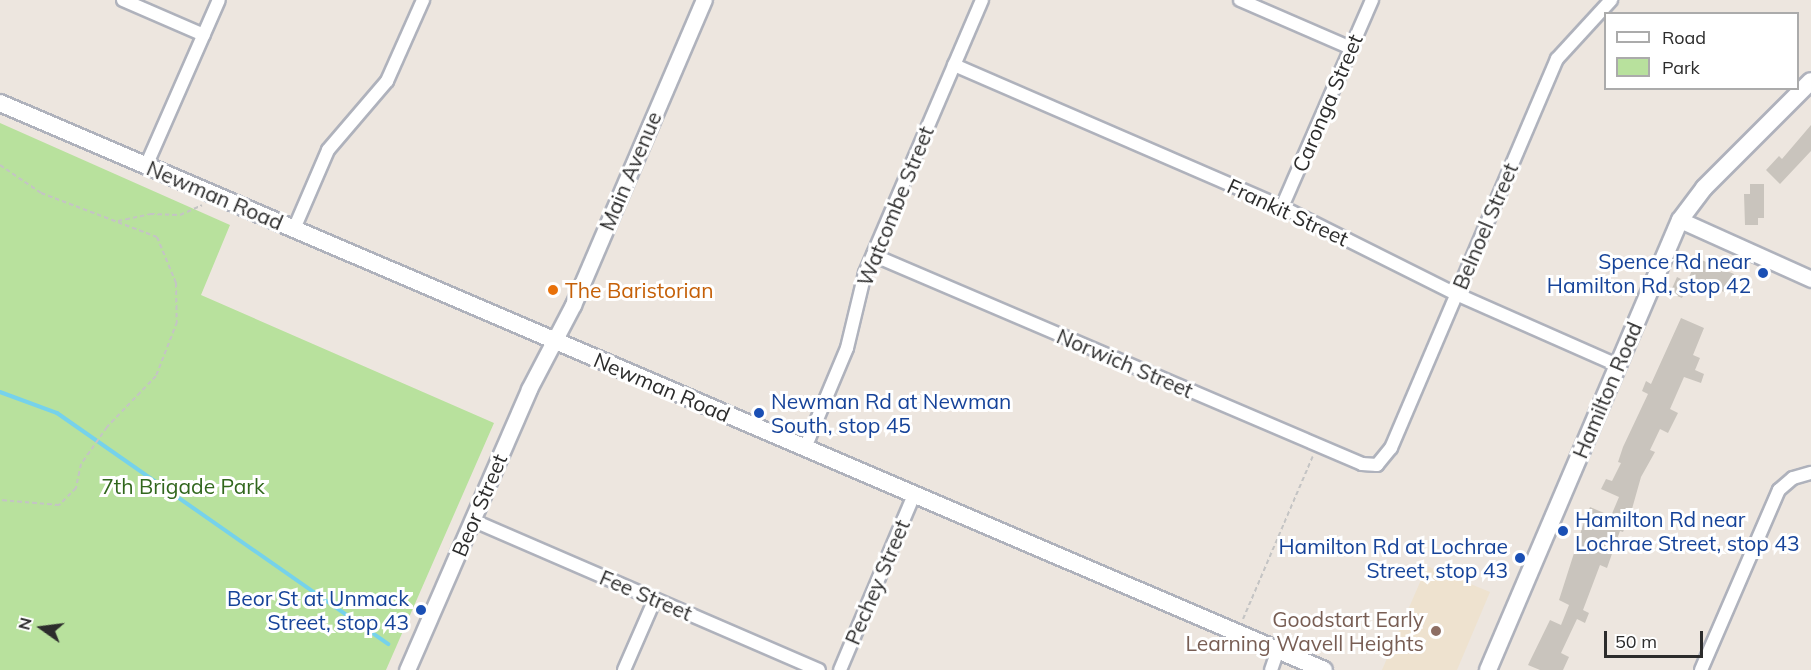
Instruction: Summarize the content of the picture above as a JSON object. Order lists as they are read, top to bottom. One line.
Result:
{"streets":{"main road":["Newman Road","Hamilton Road"],"street":["Caronga Street","Main Avenue","Watcombe Street","Frankit Street","Belnoel Street","Norwich Street","Beor Street","Pechey Street","Fee Street"]},"crossings":[["Caronga Street","Frankit Street"],["Main Avenue","Newman Road"],["Main Avenue","Beor Street"],["Newman Road","Watcombe Street"],["Newman Road","Beor Street"],["Newman Road","Pechey Street"],["Watcombe Street","Frankit Street"],["Watcombe Street","Norwich Street"],["Frankit Street","Belnoel Street"],["Frankit Street","Hamilton Road"],["Belnoel Street","Norwich Street"],["Beor Street","Fee Street"]],"parks":["7th Brigade Park"],"places":["Spence Rd near Hamilton Rd, stop 42","The Baristorian","Newman Rd at Newman South, stop 45","Hamilton Rd near Lochrae Street, stop 43","Hamilton Rd at Lochrae Street, stop 43","Beor St at Unmack Street, stop 43","Goodstart Early Learning Wavell Heights"],"legend":["Road","Park"],"scale_bar":"50 m","north":"left"}
